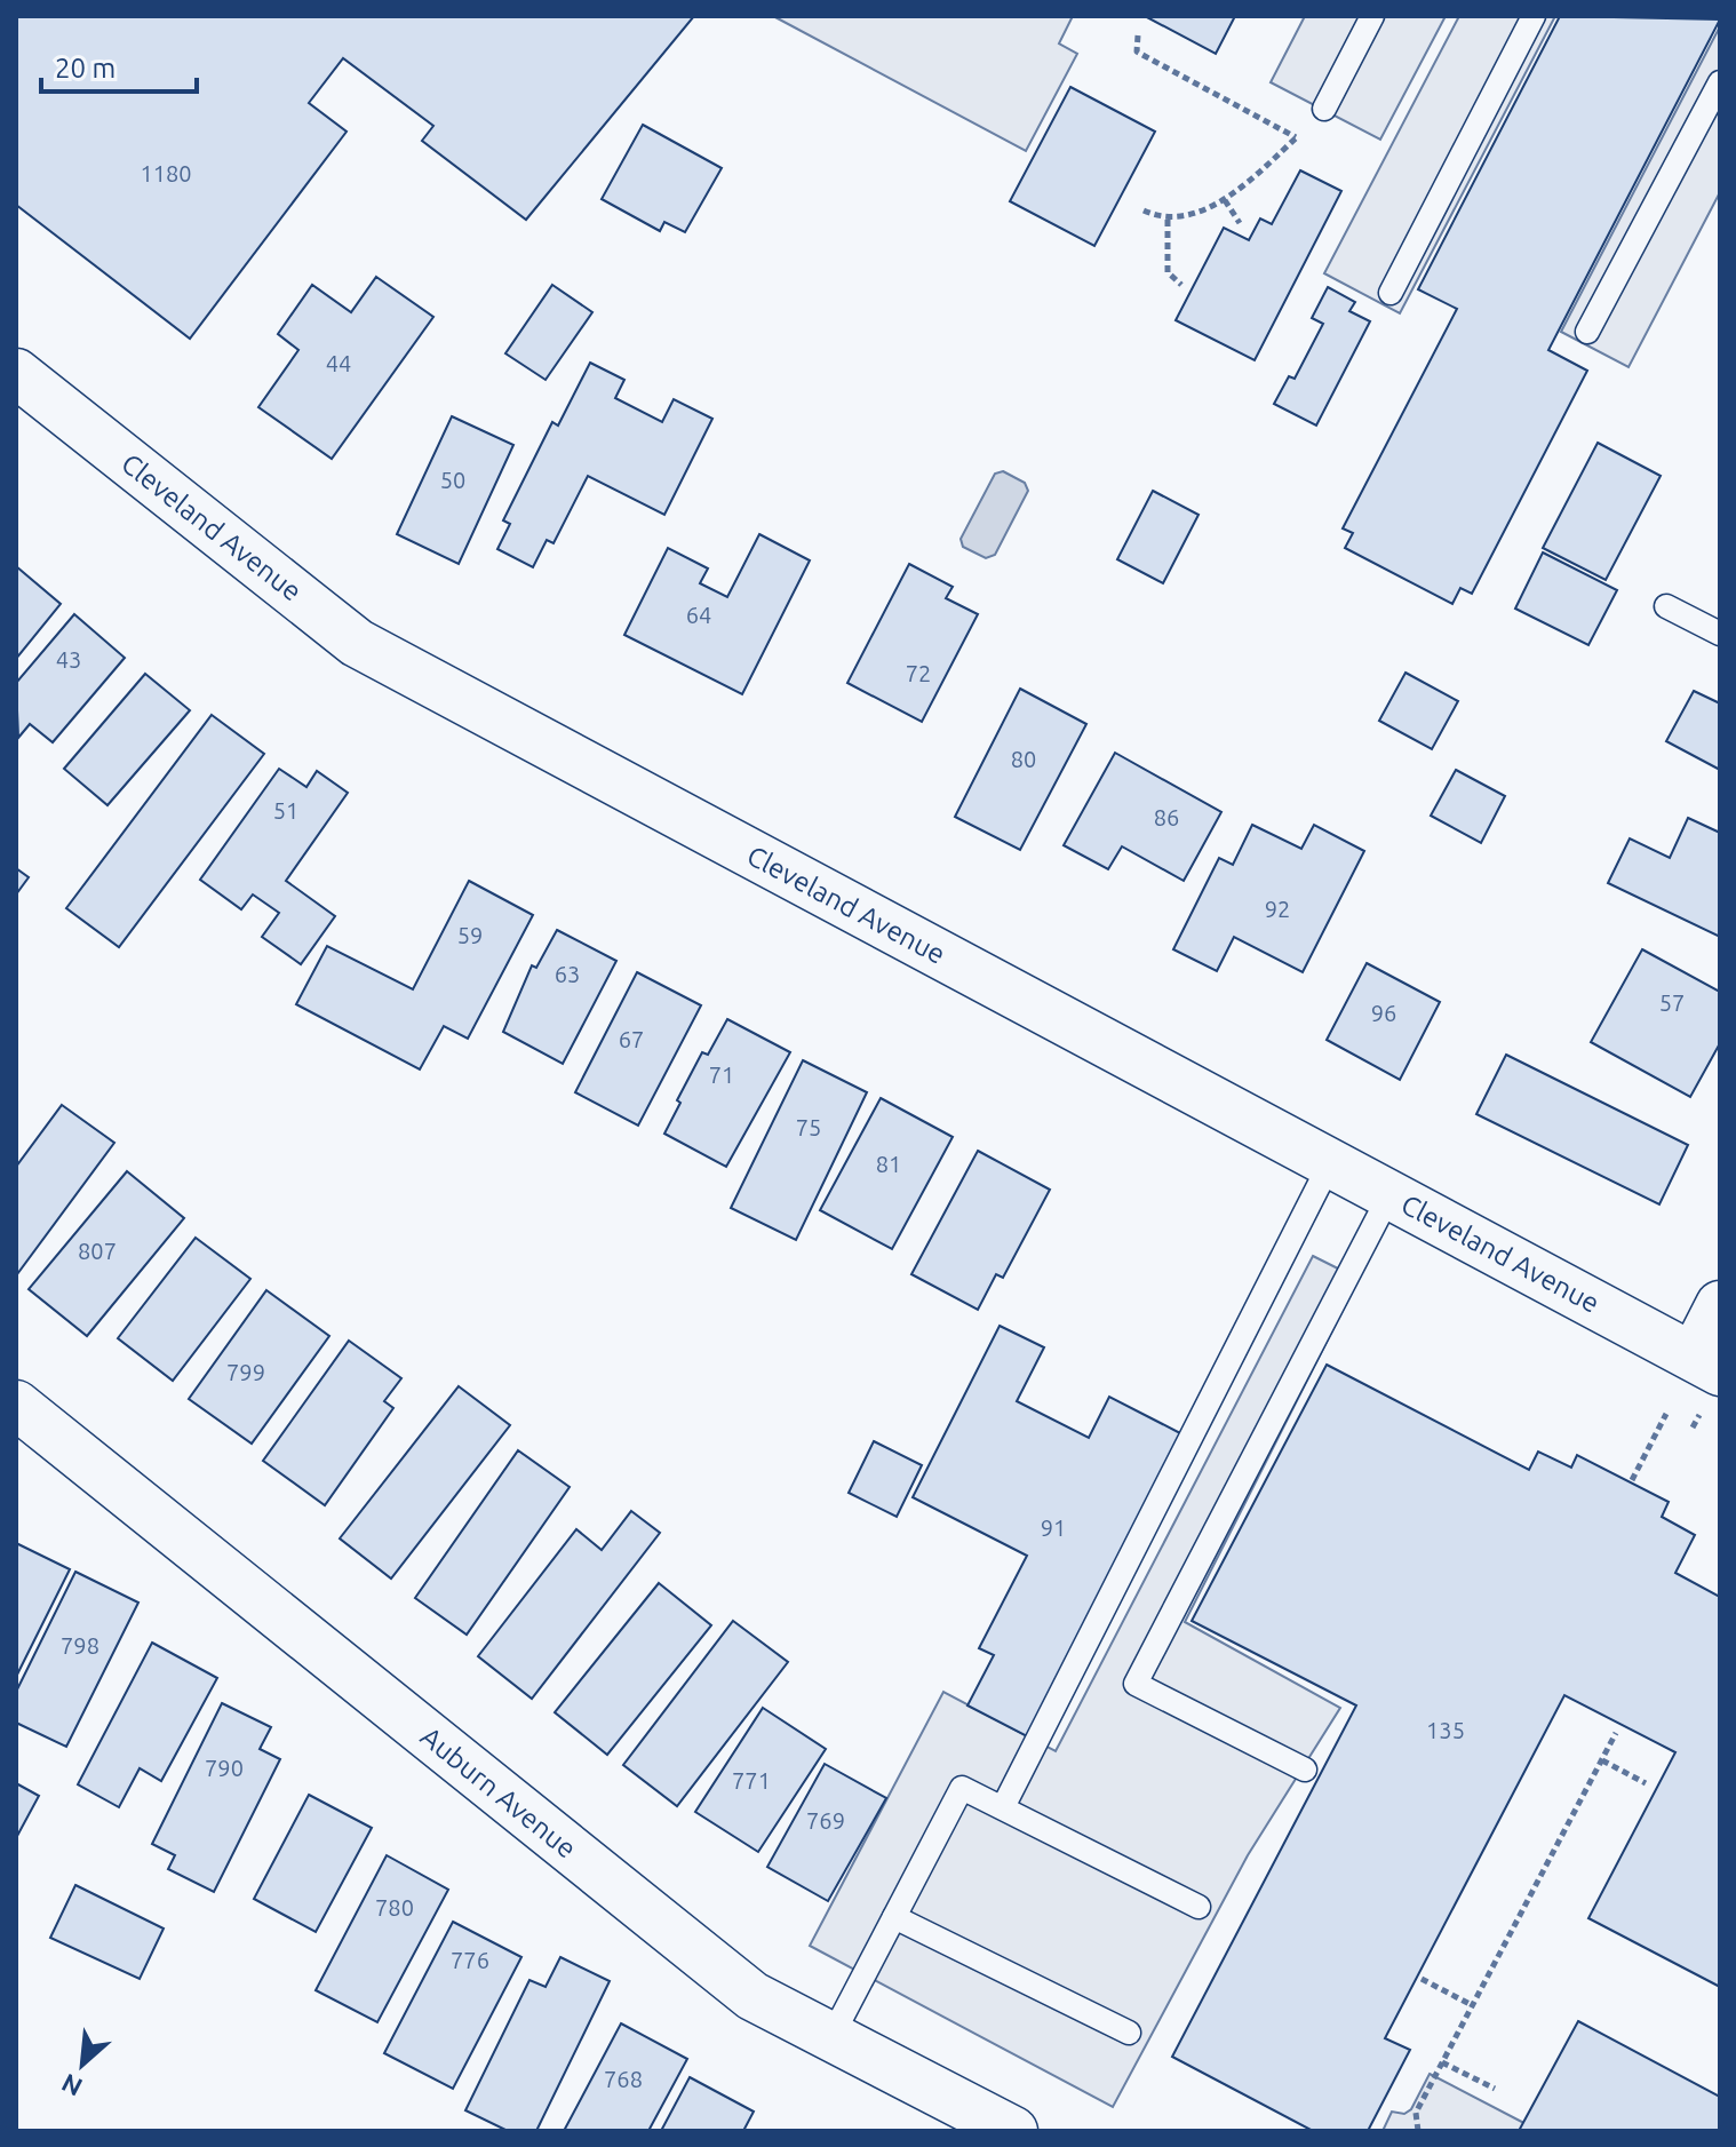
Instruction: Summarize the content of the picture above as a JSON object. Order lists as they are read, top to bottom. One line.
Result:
{"streets":{"street":["Cleveland Avenue","Auburn Avenue"]},"house_numbers":["1180","44","50","64","43","72","80","51","86","92","59","63","57","96","67","71","75","81","807","799","91","798","135","790","771","769","780","776","768"],"scale_bar":"20 m","north":"bottom left"}
